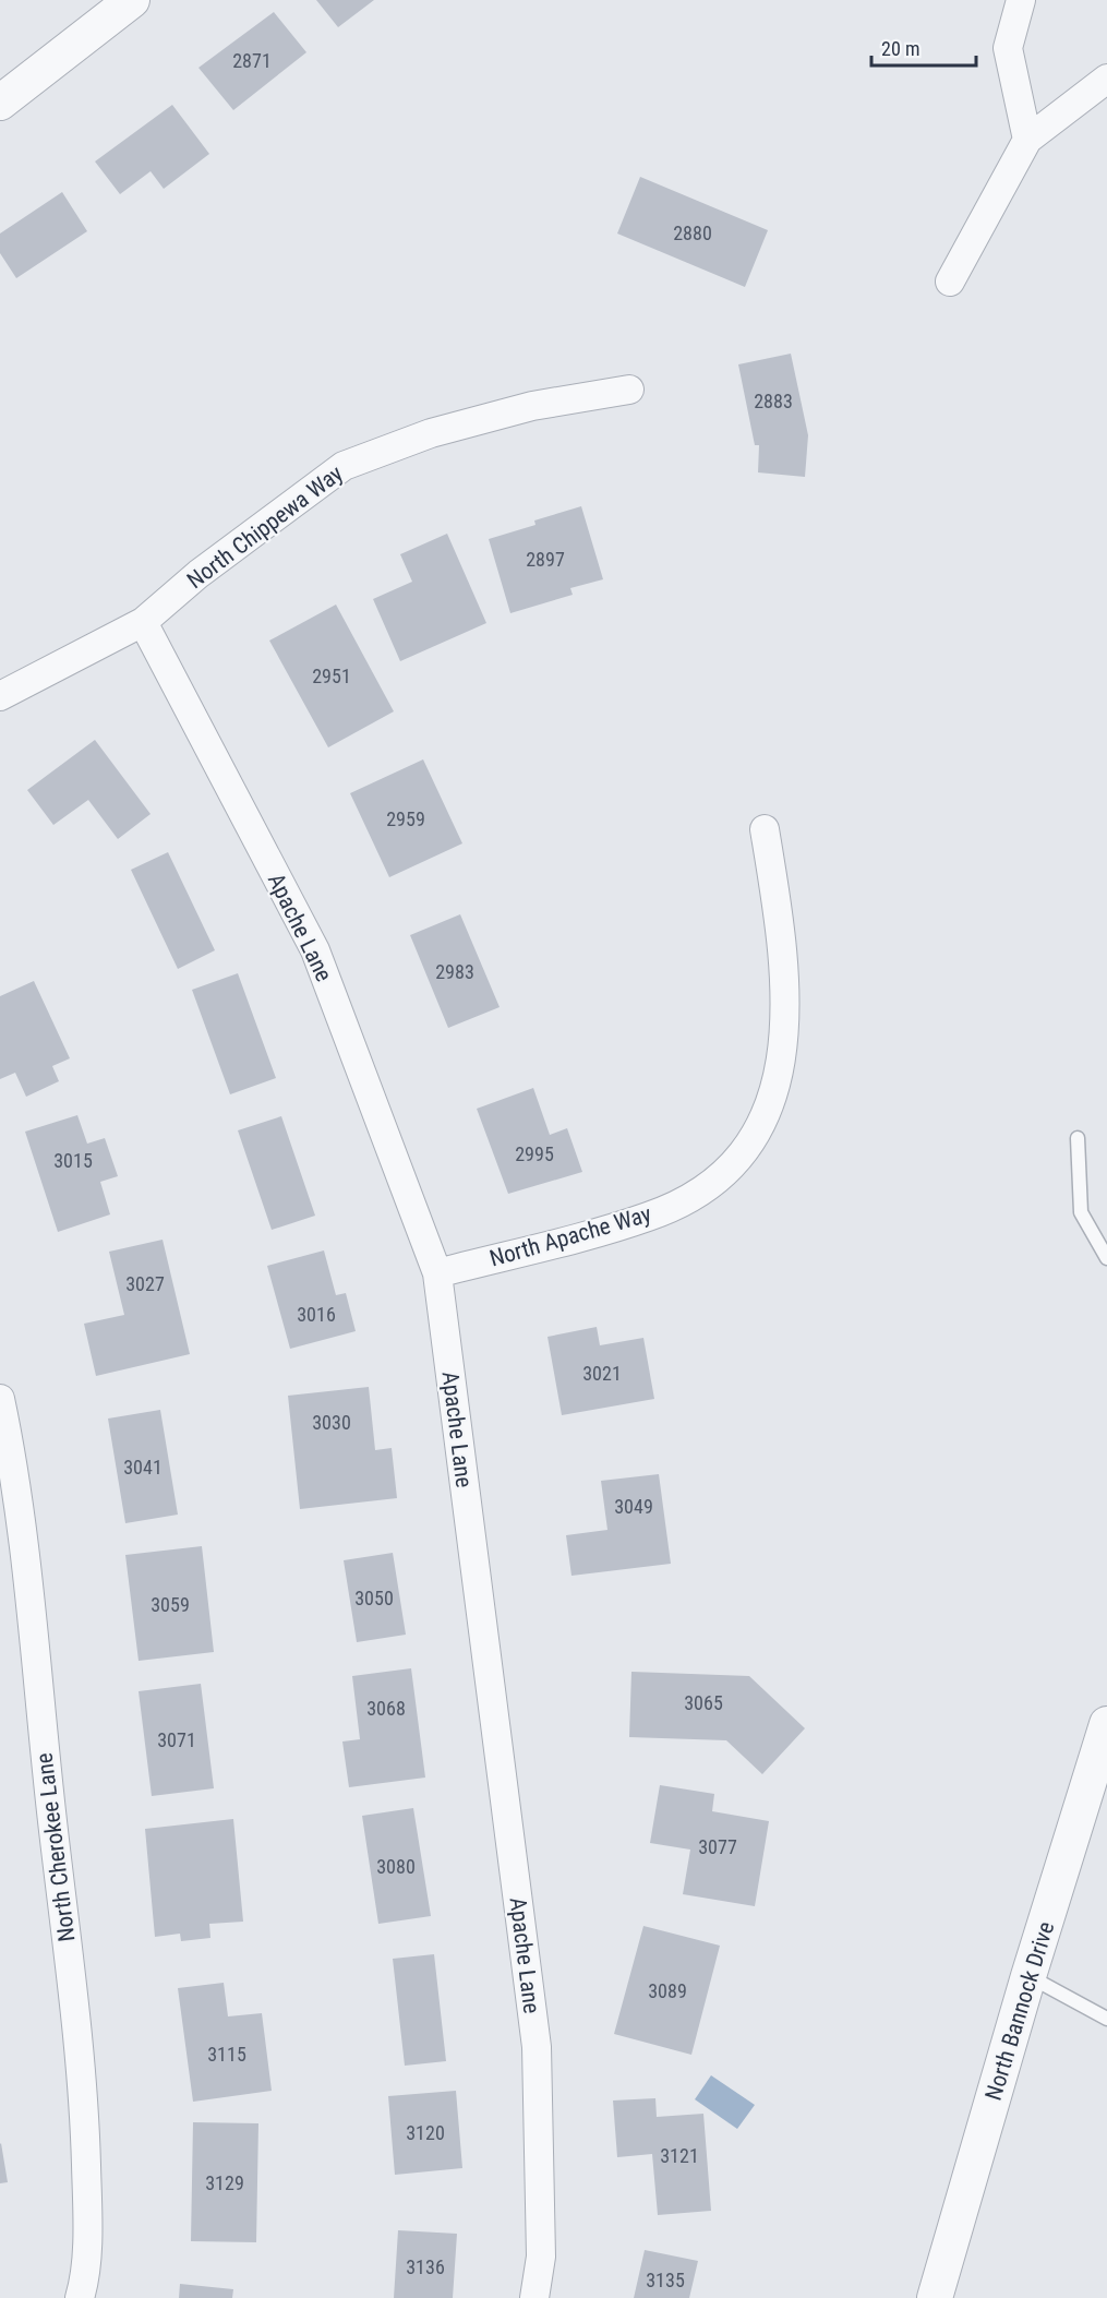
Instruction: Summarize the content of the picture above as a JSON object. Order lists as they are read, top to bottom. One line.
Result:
{"streets":{"street":["North Chippewa Way","Apache Lane","North Apache Way","North Cherokee Lane","North Bannock Drive"]},"crossings":[["North Chippewa Way","Apache Lane"],["Apache Lane","North Apache Way"]],"house_numbers":["2871","2880","2883","2897","2951","2959","2983","2995","3015","3027","3016","3021","3030","3041","3049","3050","3059","3065","3068","3071","3077","3080","3089","3115","3120","3121","3129","3136","3135"],"scale_bar":"20 m"}
